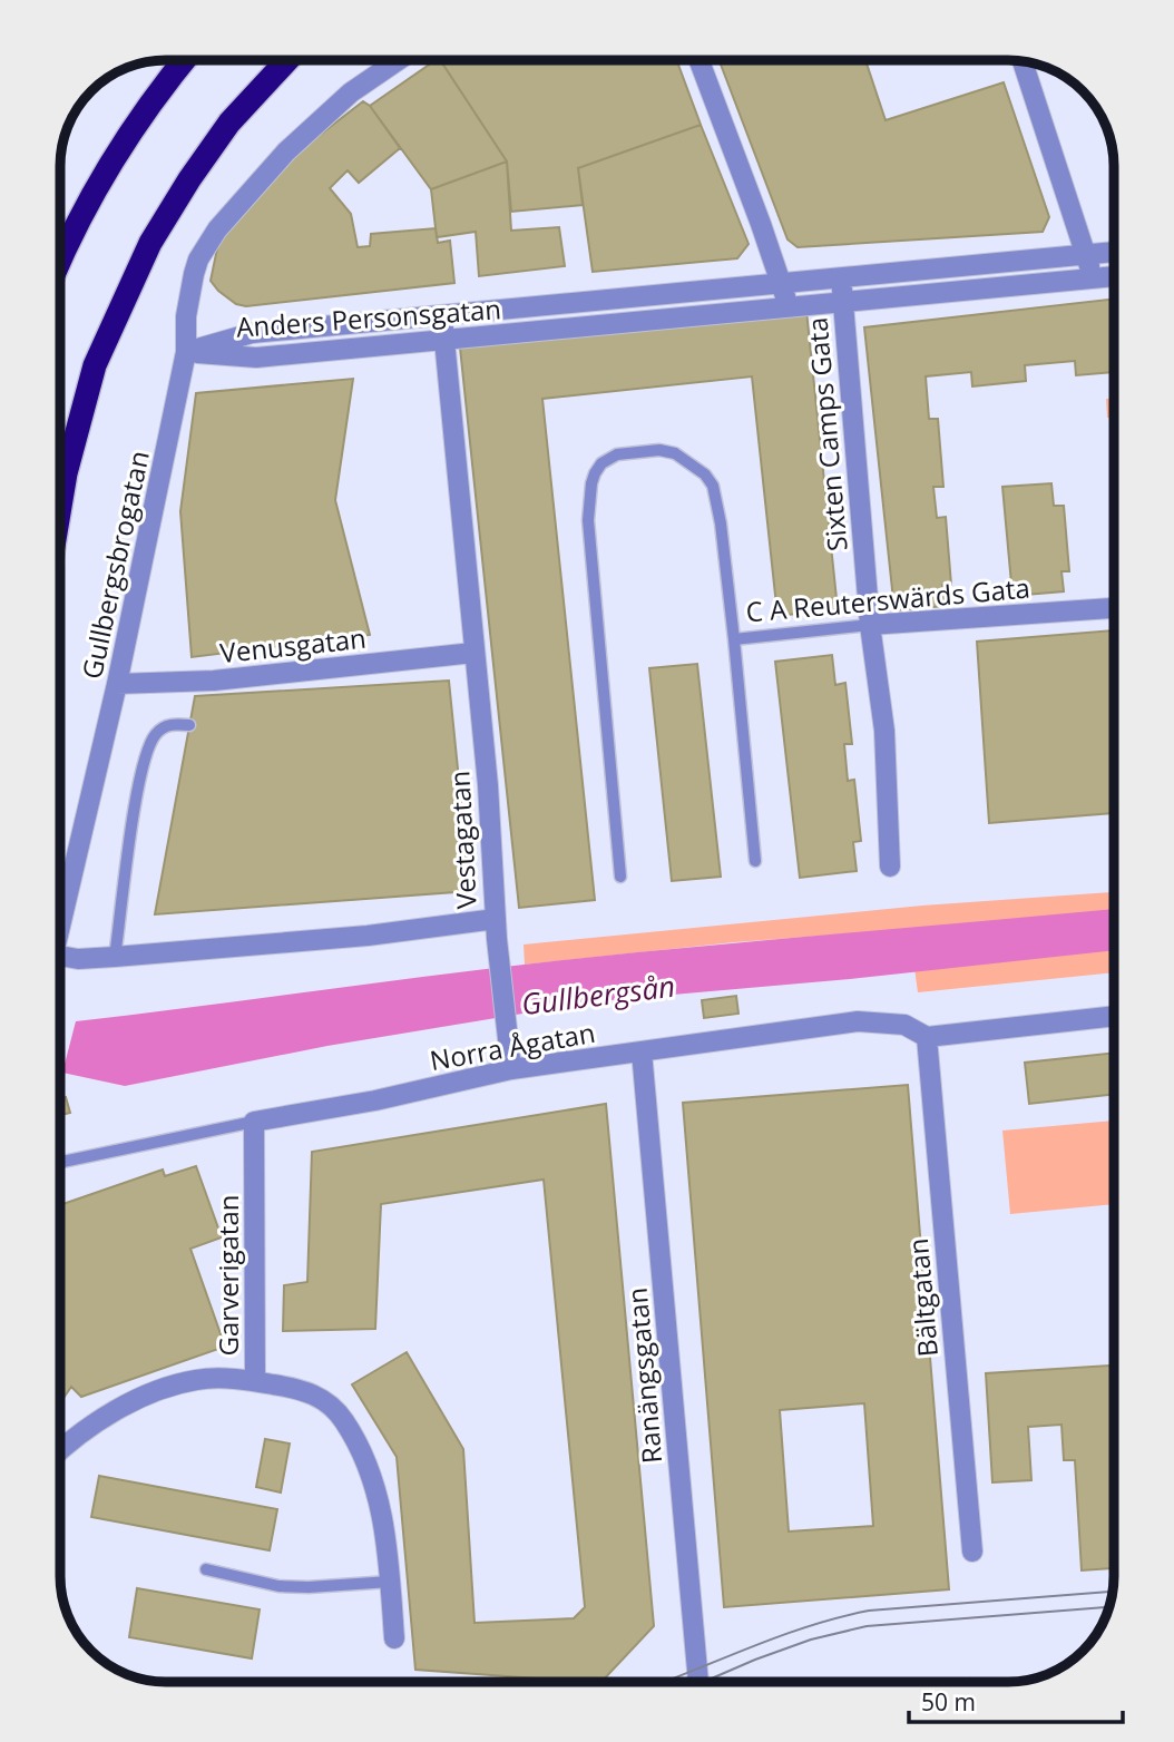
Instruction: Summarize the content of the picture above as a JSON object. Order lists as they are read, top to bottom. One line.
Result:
{"streets":{"street":["Anders Personsgatan","Sixten Camps Gata","Gullbergsbrogatan","C A Reuterswärds Gata","Venusgatan","Vestagatan","Norra Ågatan","Garverigatan","Bältgatan","Ranängsgatan"]},"crossings":[["Anders Personsgatan","Sixten Camps Gata"],["Anders Personsgatan","Gullbergsbrogatan"],["Anders Personsgatan","Vestagatan"],["Sixten Camps Gata","C A Reuterswärds Gata"],["Gullbergsbrogatan","Venusgatan"],["Venusgatan","Vestagatan"],["Norra Ågatan","Garverigatan"],["Norra Ågatan","Bältgatan"],["Norra Ågatan","Ranängsgatan"]],"water":["Gullbergsån"],"scale_bar":"50 m"}
